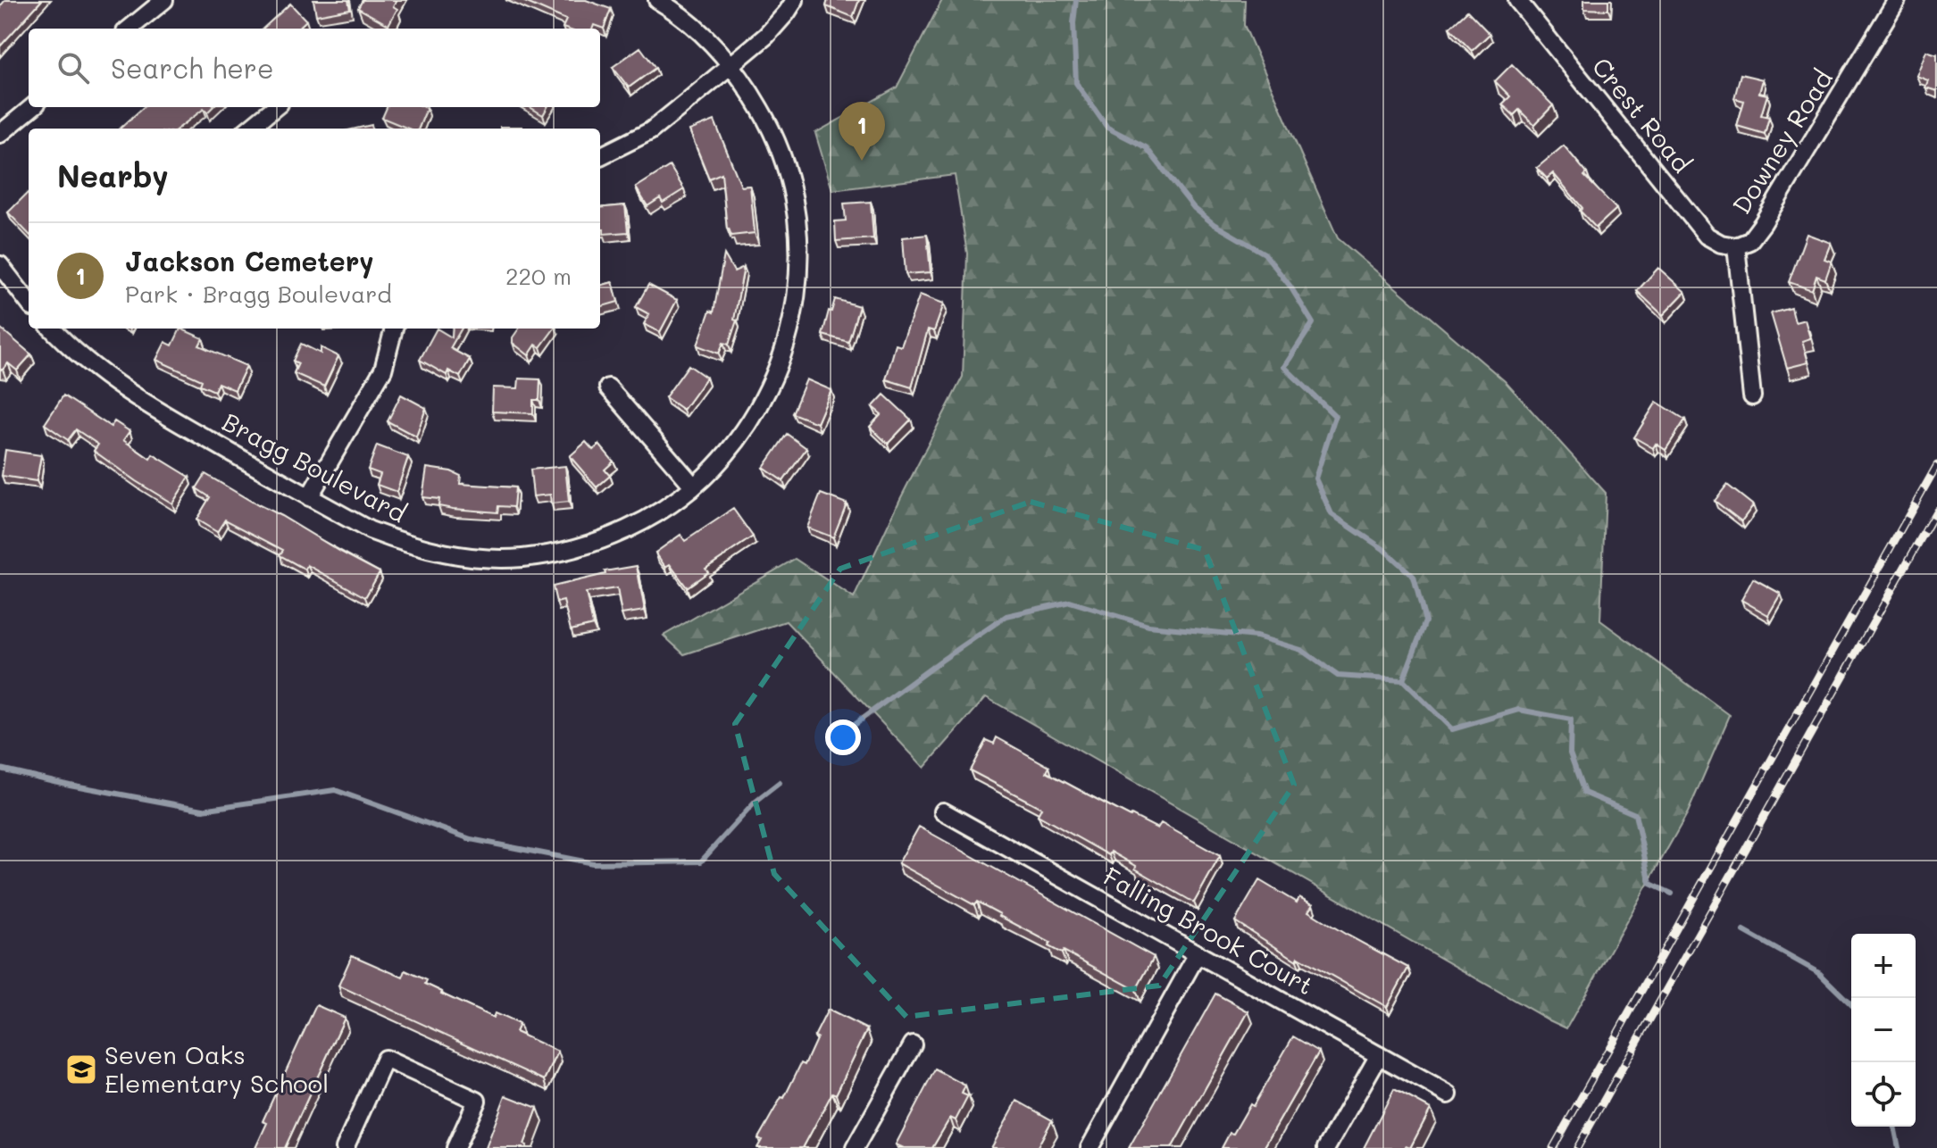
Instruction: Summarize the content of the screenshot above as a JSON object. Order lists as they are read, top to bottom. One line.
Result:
{"streets":{"street":["Crest Road","Downey Road","Bragg Boulevard","Falling Brook Court"]},"crossings":[["Crest Road","Downey Road"]],"places":{"school or university":["Seven Oaks Elementary School"]},"page":{"search":"Search here","pins":"1","heading":"Nearby","list":[{"mark":"1","name":"Jackson Cemetery","note":"Park · Bragg Boulevard","value":"220 m"}],"map_buttons":["+","−"]}}
